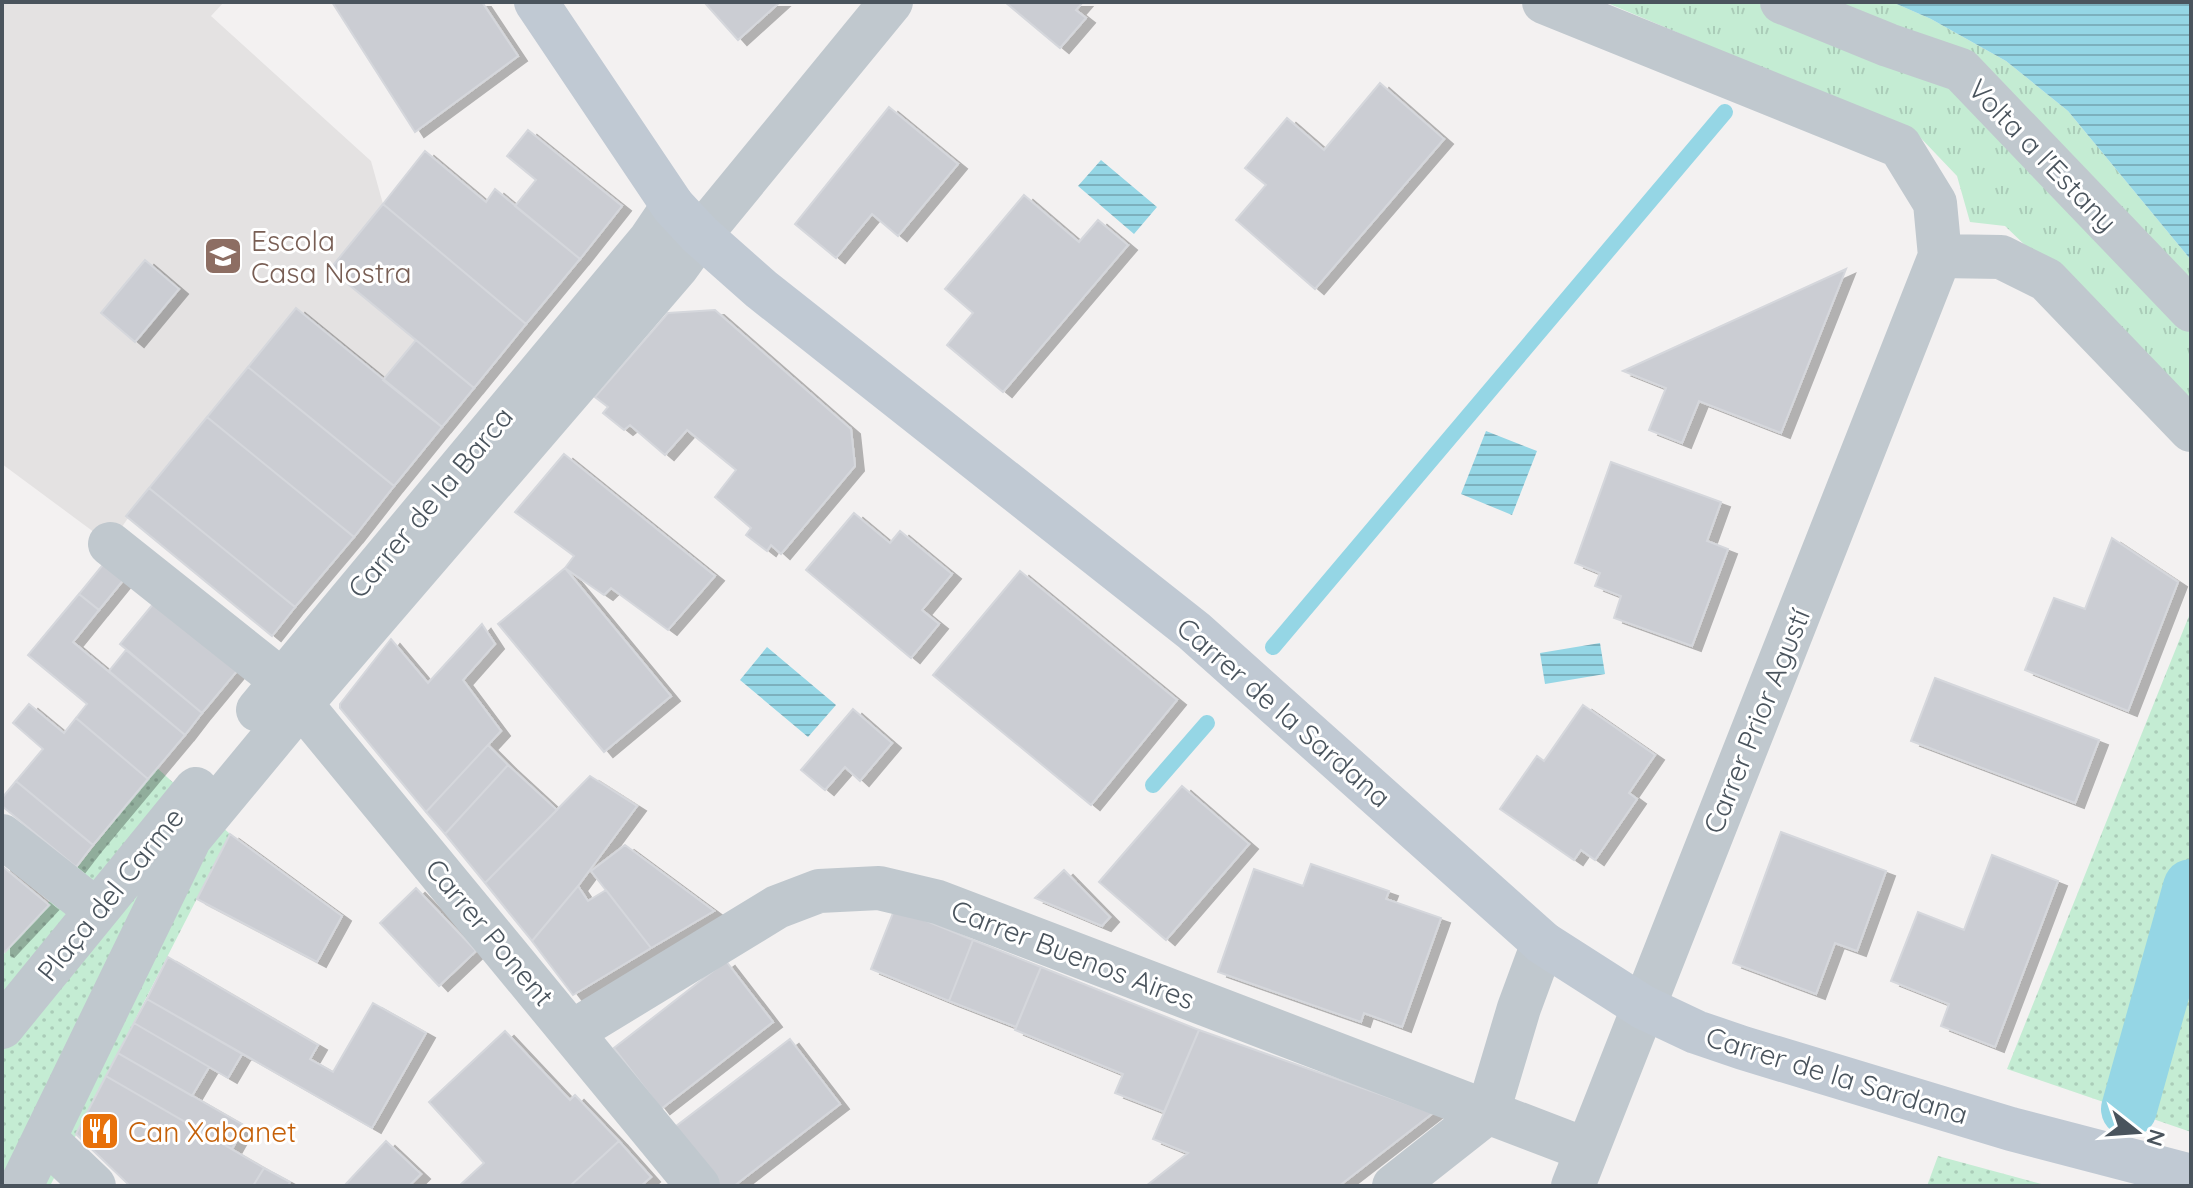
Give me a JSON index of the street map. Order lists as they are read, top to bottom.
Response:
{
  "streets": {
    "street": [
      "Volta a l'Estany",
      "Carrer de la Sardana",
      "Carrer Prior Agustí",
      "Plaça del Carme",
      "Carrer Ponent",
      "Carrer Buenos Aires"
    ]
  },
  "crossings": [
    ["Carrer de la Sardana", "Carrer Prior Agustí"],
    ["Carrer Prior Agustí", "Carrer Buenos Aires"],
    ["Plaça del Carme", "Carrer Ponent"],
    ["Carrer Ponent", "Carrer Buenos Aires"]
  ],
  "places": {
    "school or university": ["Escola Casa Nostra"],
    "restaurant": ["Can Xabanet"]
  },
  "north": "right"
}
